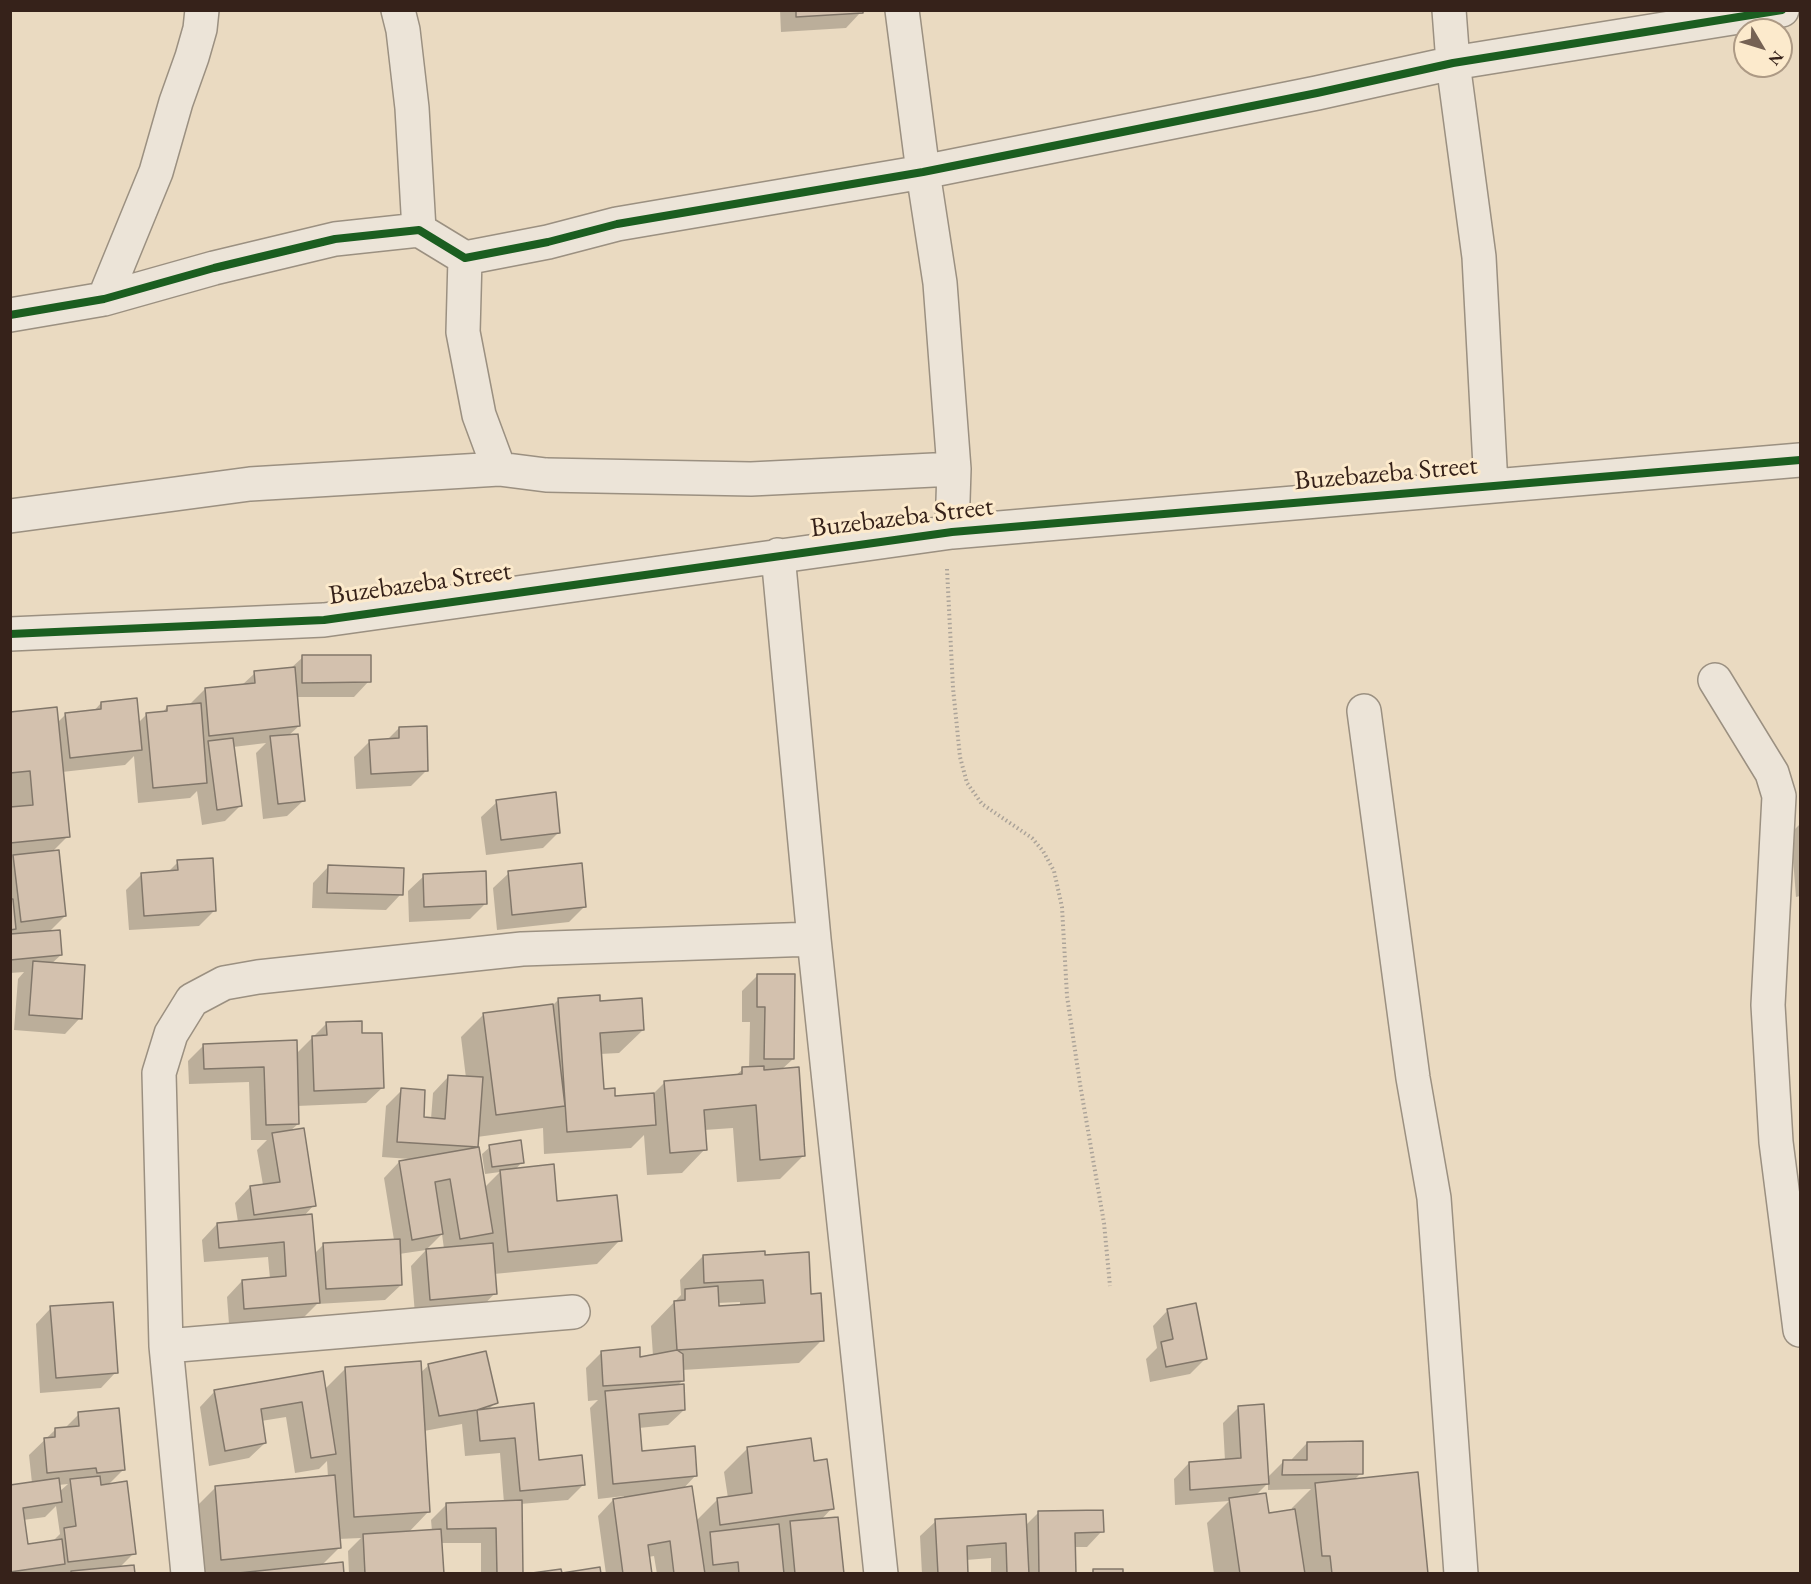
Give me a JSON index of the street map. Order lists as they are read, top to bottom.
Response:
{
  "streets": {
    "street": ["Buzebazeba Street"]
  },
  "north": "bottom right"
}
